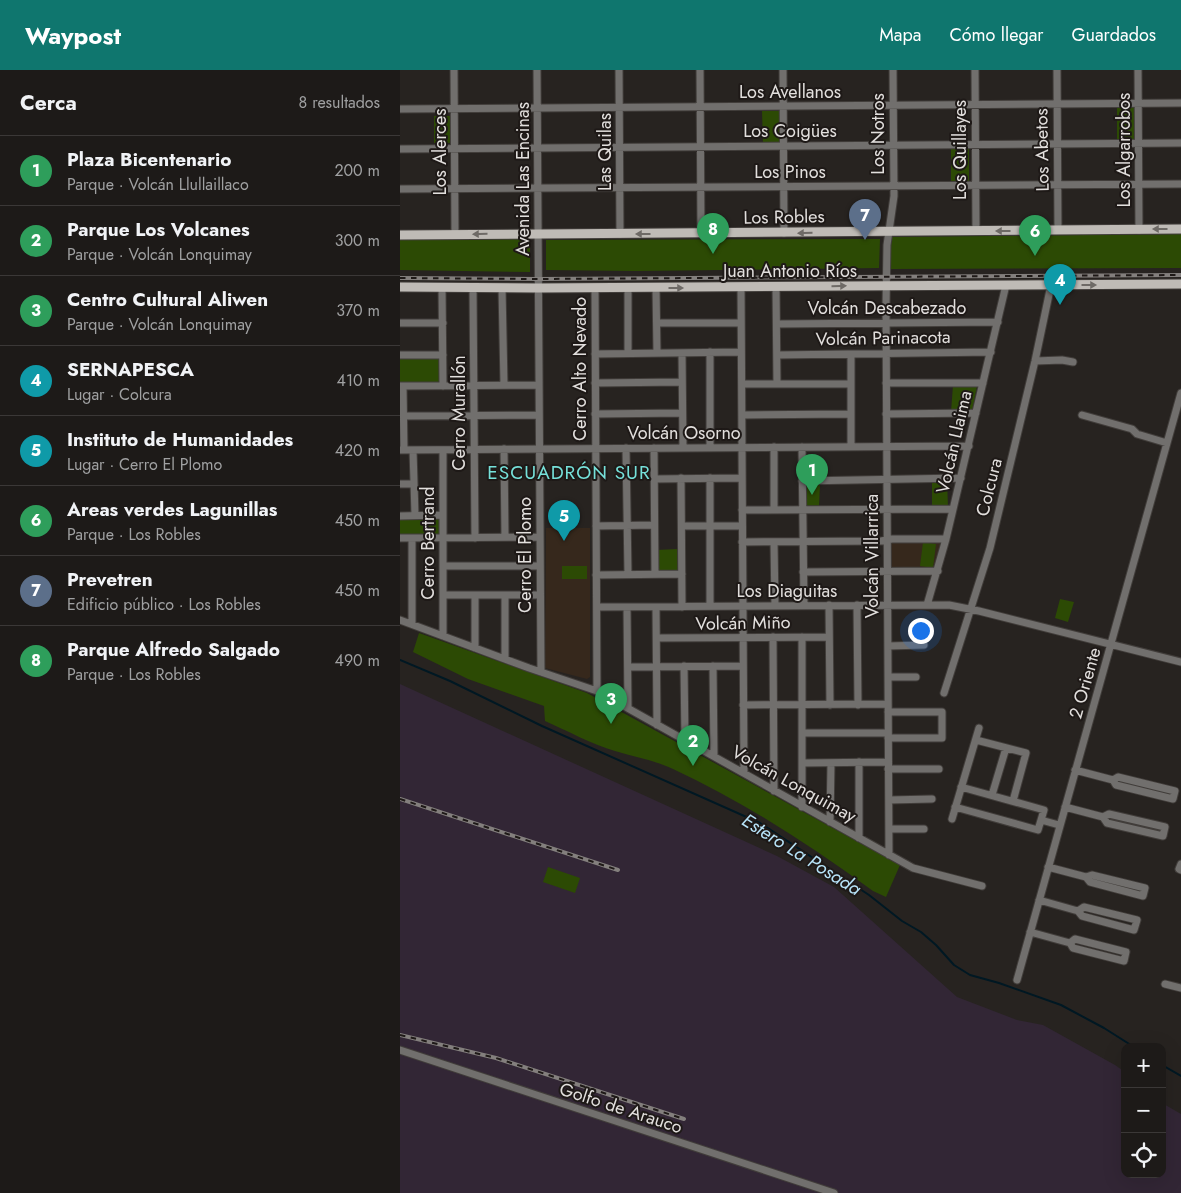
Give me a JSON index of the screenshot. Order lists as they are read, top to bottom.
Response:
{
  "streets": {
    "main road": ["Los Robles", "Juan Antonio Ríos"],
    "street": [
      "Los Avellanos",
      "Los Coigües",
      "Los Notros",
      "Los Quillayes",
      "Los Abetos",
      "Los Algarrobos",
      "Los Alerces",
      "Las Quilas",
      "Los Pinos",
      "Avenida Las Encinas",
      "Volcán Descabezado",
      "Volcán Parinacota",
      "Cerro Alto Nevado",
      "Cerro Murallón",
      "Volcán Osorno",
      "Volcán Llaima",
      "Colcura",
      "Cerro Bertrand",
      "Cerro El Plomo",
      "Volcán Villarrica",
      "Los Diaguitas",
      "Volcán Miño",
      "2 Oriente",
      "Volcán Lonquimay",
      "Golfo de Arauco"
    ]
  },
  "crossings": [
    ["Los Avellanos", "Los Notros"],
    ["Los Avellanos", "Los Quillayes"],
    ["Los Avellanos", "Los Abetos"],
    ["Los Avellanos", "Los Algarrobos"],
    ["Los Avellanos", "Los Alerces"],
    ["Los Avellanos", "Las Quilas"],
    ["Los Avellanos", "Avenida Las Encinas"],
    ["Los Coigües", "Los Notros"],
    ["Los Coigües", "Los Quillayes"],
    ["Los Coigües", "Los Abetos"],
    ["Los Coigües", "Los Algarrobos"],
    ["Los Coigües", "Los Alerces"],
    ["Los Coigües", "Las Quilas"],
    ["Los Coigües", "Avenida Las Encinas"],
    ["Los Notros", "Los Pinos"],
    ["Los Notros", "Los Robles"],
    ["Los Notros", "Volcán Villarrica"],
    ["Los Quillayes", "Los Pinos"],
    ["Los Quillayes", "Los Robles"],
    ["Los Abetos", "Los Pinos"],
    ["Los Abetos", "Los Robles"],
    ["Los Algarrobos", "Los Pinos"],
    ["Los Algarrobos", "Los Robles"],
    ["Los Alerces", "Los Pinos"],
    ["Los Alerces", "Los Robles"],
    ["Las Quilas", "Los Pinos"],
    ["Las Quilas", "Los Robles"],
    ["Los Pinos", "Avenida Las Encinas"],
    ["Avenida Las Encinas", "Los Robles"],
    ["Avenida Las Encinas", "Juan Antonio Ríos"],
    ["Avenida Las Encinas", "Cerro El Plomo"],
    ["Juan Antonio Ríos", "Cerro Alto Nevado"],
    ["Juan Antonio Ríos", "Cerro Murallón"],
    ["Juan Antonio Ríos", "Volcán Llaima"],
    ["Juan Antonio Ríos", "Colcura"],
    ["Juan Antonio Ríos", "Cerro El Plomo"],
    ["Juan Antonio Ríos", "Volcán Villarrica"],
    ["Volcán Descabezado", "Volcán Llaima"],
    ["Volcán Descabezado", "Volcán Villarrica"],
    ["Volcán Parinacota", "Volcán Llaima"],
    ["Volcán Parinacota", "Volcán Villarrica"],
    ["Cerro Alto Nevado", "Volcán Osorno"],
    ["Cerro Alto Nevado", "Los Diaguitas"],
    ["Cerro Alto Nevado", "Volcán Lonquimay"],
    ["Cerro Murallón", "Volcán Osorno"],
    ["Volcán Osorno", "Volcán Llaima"],
    ["Volcán Osorno", "Cerro Bertrand"],
    ["Volcán Osorno", "Cerro El Plomo"],
    ["Volcán Osorno", "Volcán Villarrica"],
    ["Volcán Llaima", "Los Diaguitas"],
    ["Colcura", "Los Diaguitas"],
    ["Cerro Bertrand", "Volcán Lonquimay"],
    ["Cerro El Plomo", "Volcán Lonquimay"],
    ["Volcán Villarrica", "Los Diaguitas"],
    ["Volcán Villarrica", "Volcán Lonquimay"],
    ["Los Diaguitas", "2 Oriente"]
  ],
  "one_way": ["Los Robles", "Juan Antonio Ríos"],
  "districts": ["ESCUADRÓN SUR"],
  "water": ["Estero La Posada"],
  "page": {
    "header": "Waypost",
    "nav": ["Mapa", "Cómo llegar", "Guardados"],
    "heading": ["Cerca", "8 resultados"],
    "list": [
      {
        "mark": "1",
        "name": "Plaza Bicentenario",
        "note": "Parque · Volcán Llullaillaco",
        "value": "200 m"
      },
      {
        "mark": "2",
        "name": "Parque Los Volcanes",
        "note": "Parque · Volcán Lonquimay",
        "value": "300 m"
      },
      {
        "mark": "3",
        "name": "Centro Cultural Aliwen",
        "note": "Parque · Volcán Lonquimay",
        "value": "370 m"
      },
      {
        "mark": "4",
        "name": "SERNAPESCA",
        "note": "Lugar · Colcura",
        "value": "410 m"
      },
      {
        "mark": "5",
        "name": "Instituto de Humanidades",
        "note": "Lugar · Cerro El Plomo",
        "value": "420 m"
      },
      {
        "mark": "6",
        "name": "Areas verdes Lagunillas",
        "note": "Parque · Los Robles",
        "value": "450 m"
      },
      {
        "mark": "7",
        "name": "Prevetren",
        "note": "Edificio público · Los Robles",
        "value": "450 m"
      },
      {
        "mark": "8",
        "name": "Parque Alfredo Salgado",
        "note": "Parque · Los Robles",
        "value": "490 m"
      }
    ],
    "pins": [
      "7",
      "8",
      "6",
      "4",
      "1",
      "5",
      "3",
      "2"
    ],
    "map_buttons": ["+", "−"]
  }
}
